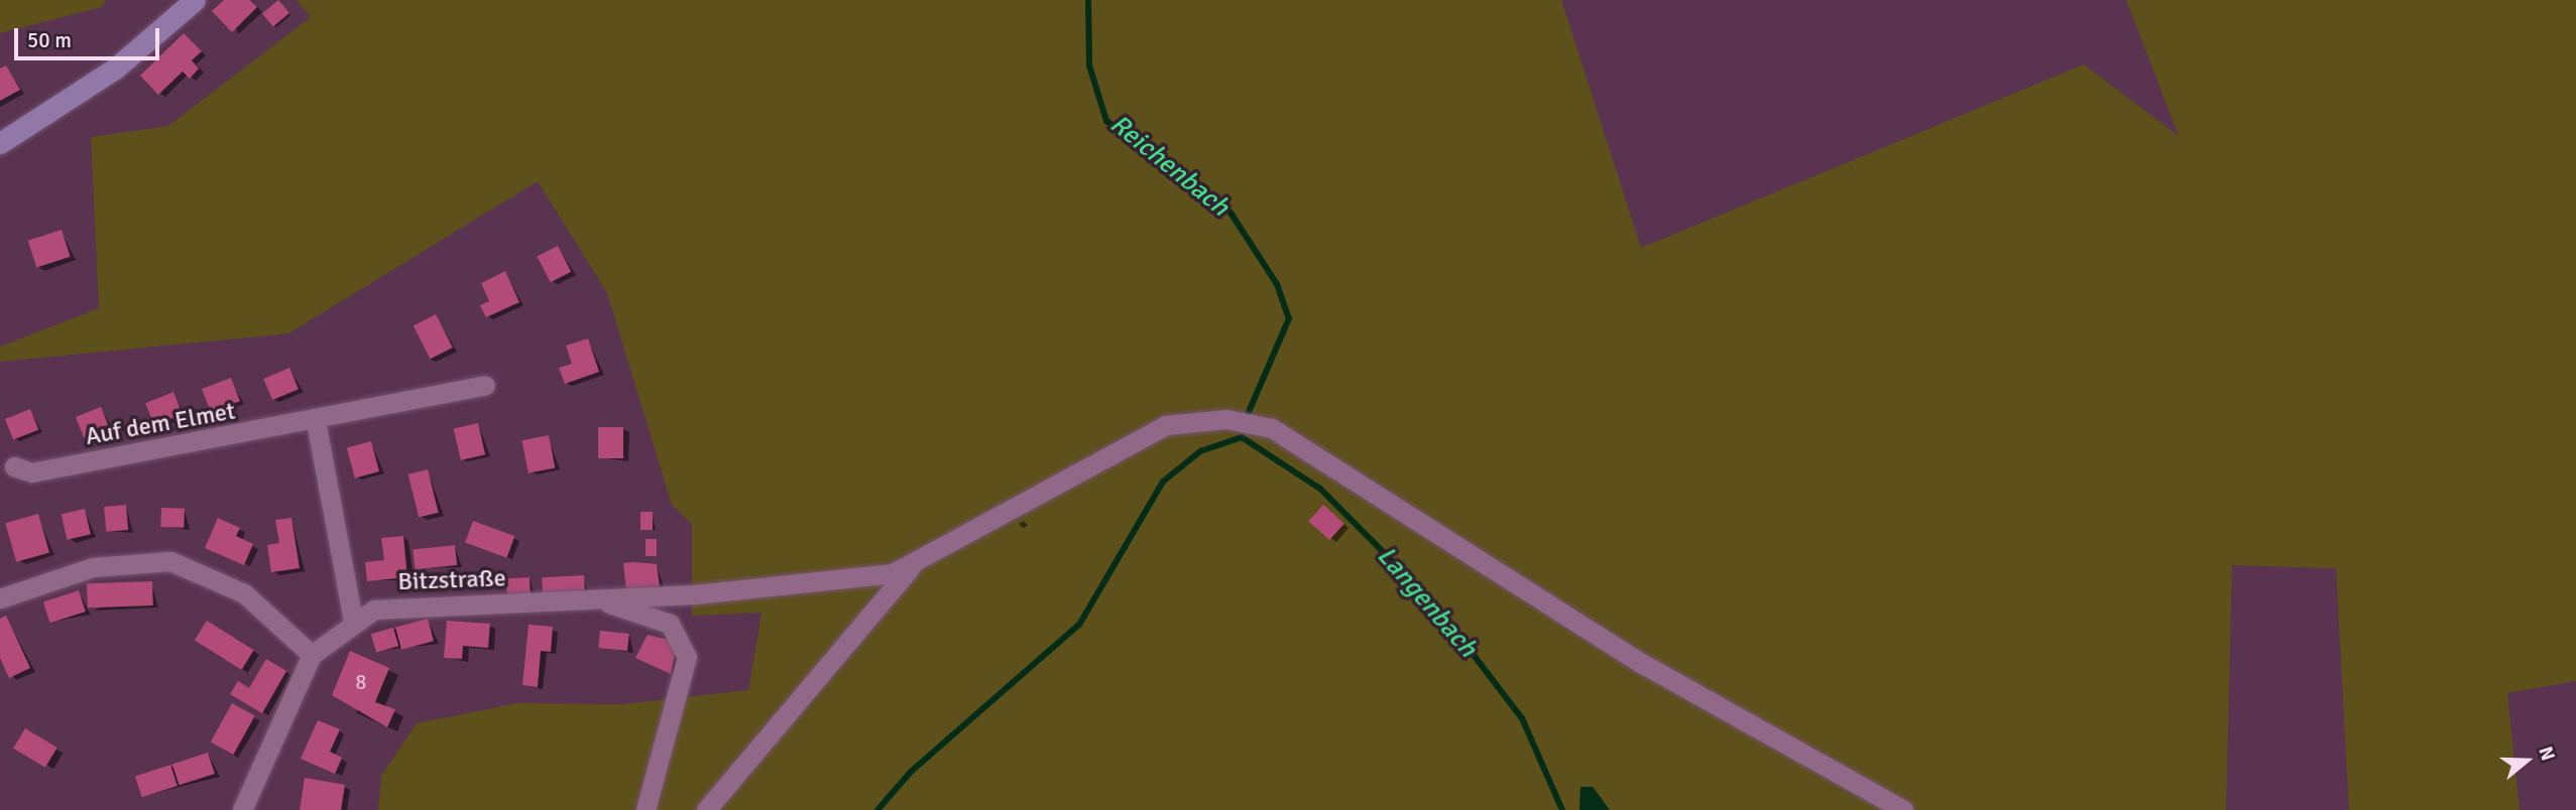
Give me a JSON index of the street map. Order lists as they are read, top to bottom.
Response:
{
  "streets": {
    "street": ["Auf dem Elmet", "Bitzstraße"]
  },
  "water": ["Reichenbach", "Langenbach"],
  "house_numbers": ["8"],
  "scale_bar": "50 m",
  "north": "right"
}
